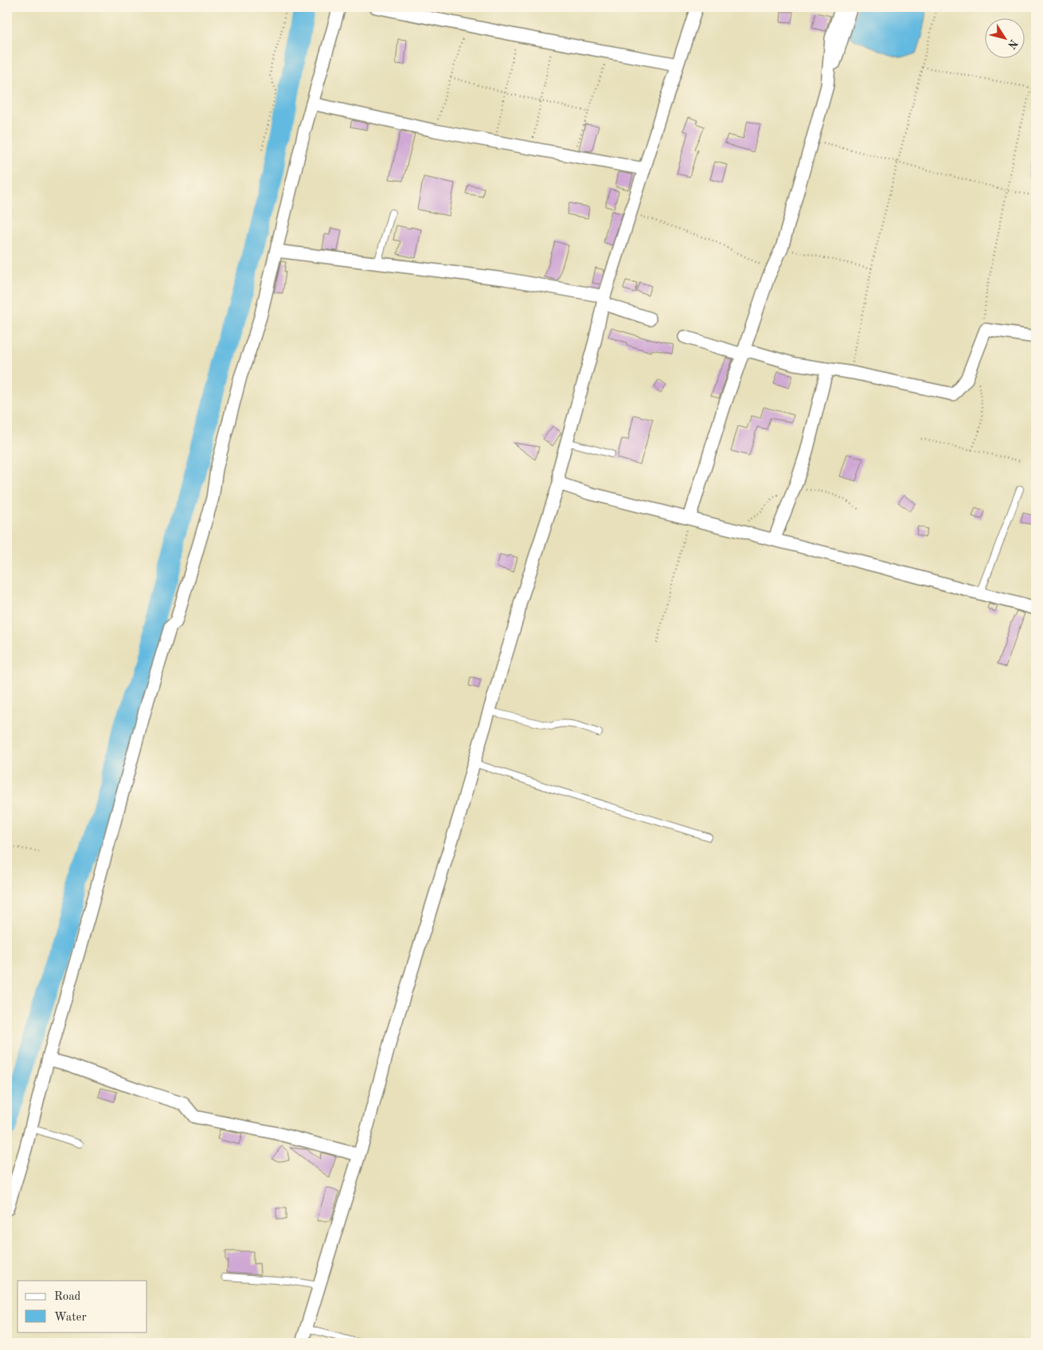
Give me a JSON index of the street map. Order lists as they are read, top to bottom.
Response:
{
  "legend": ["Road", "Water"],
  "north": "bottom right"
}
